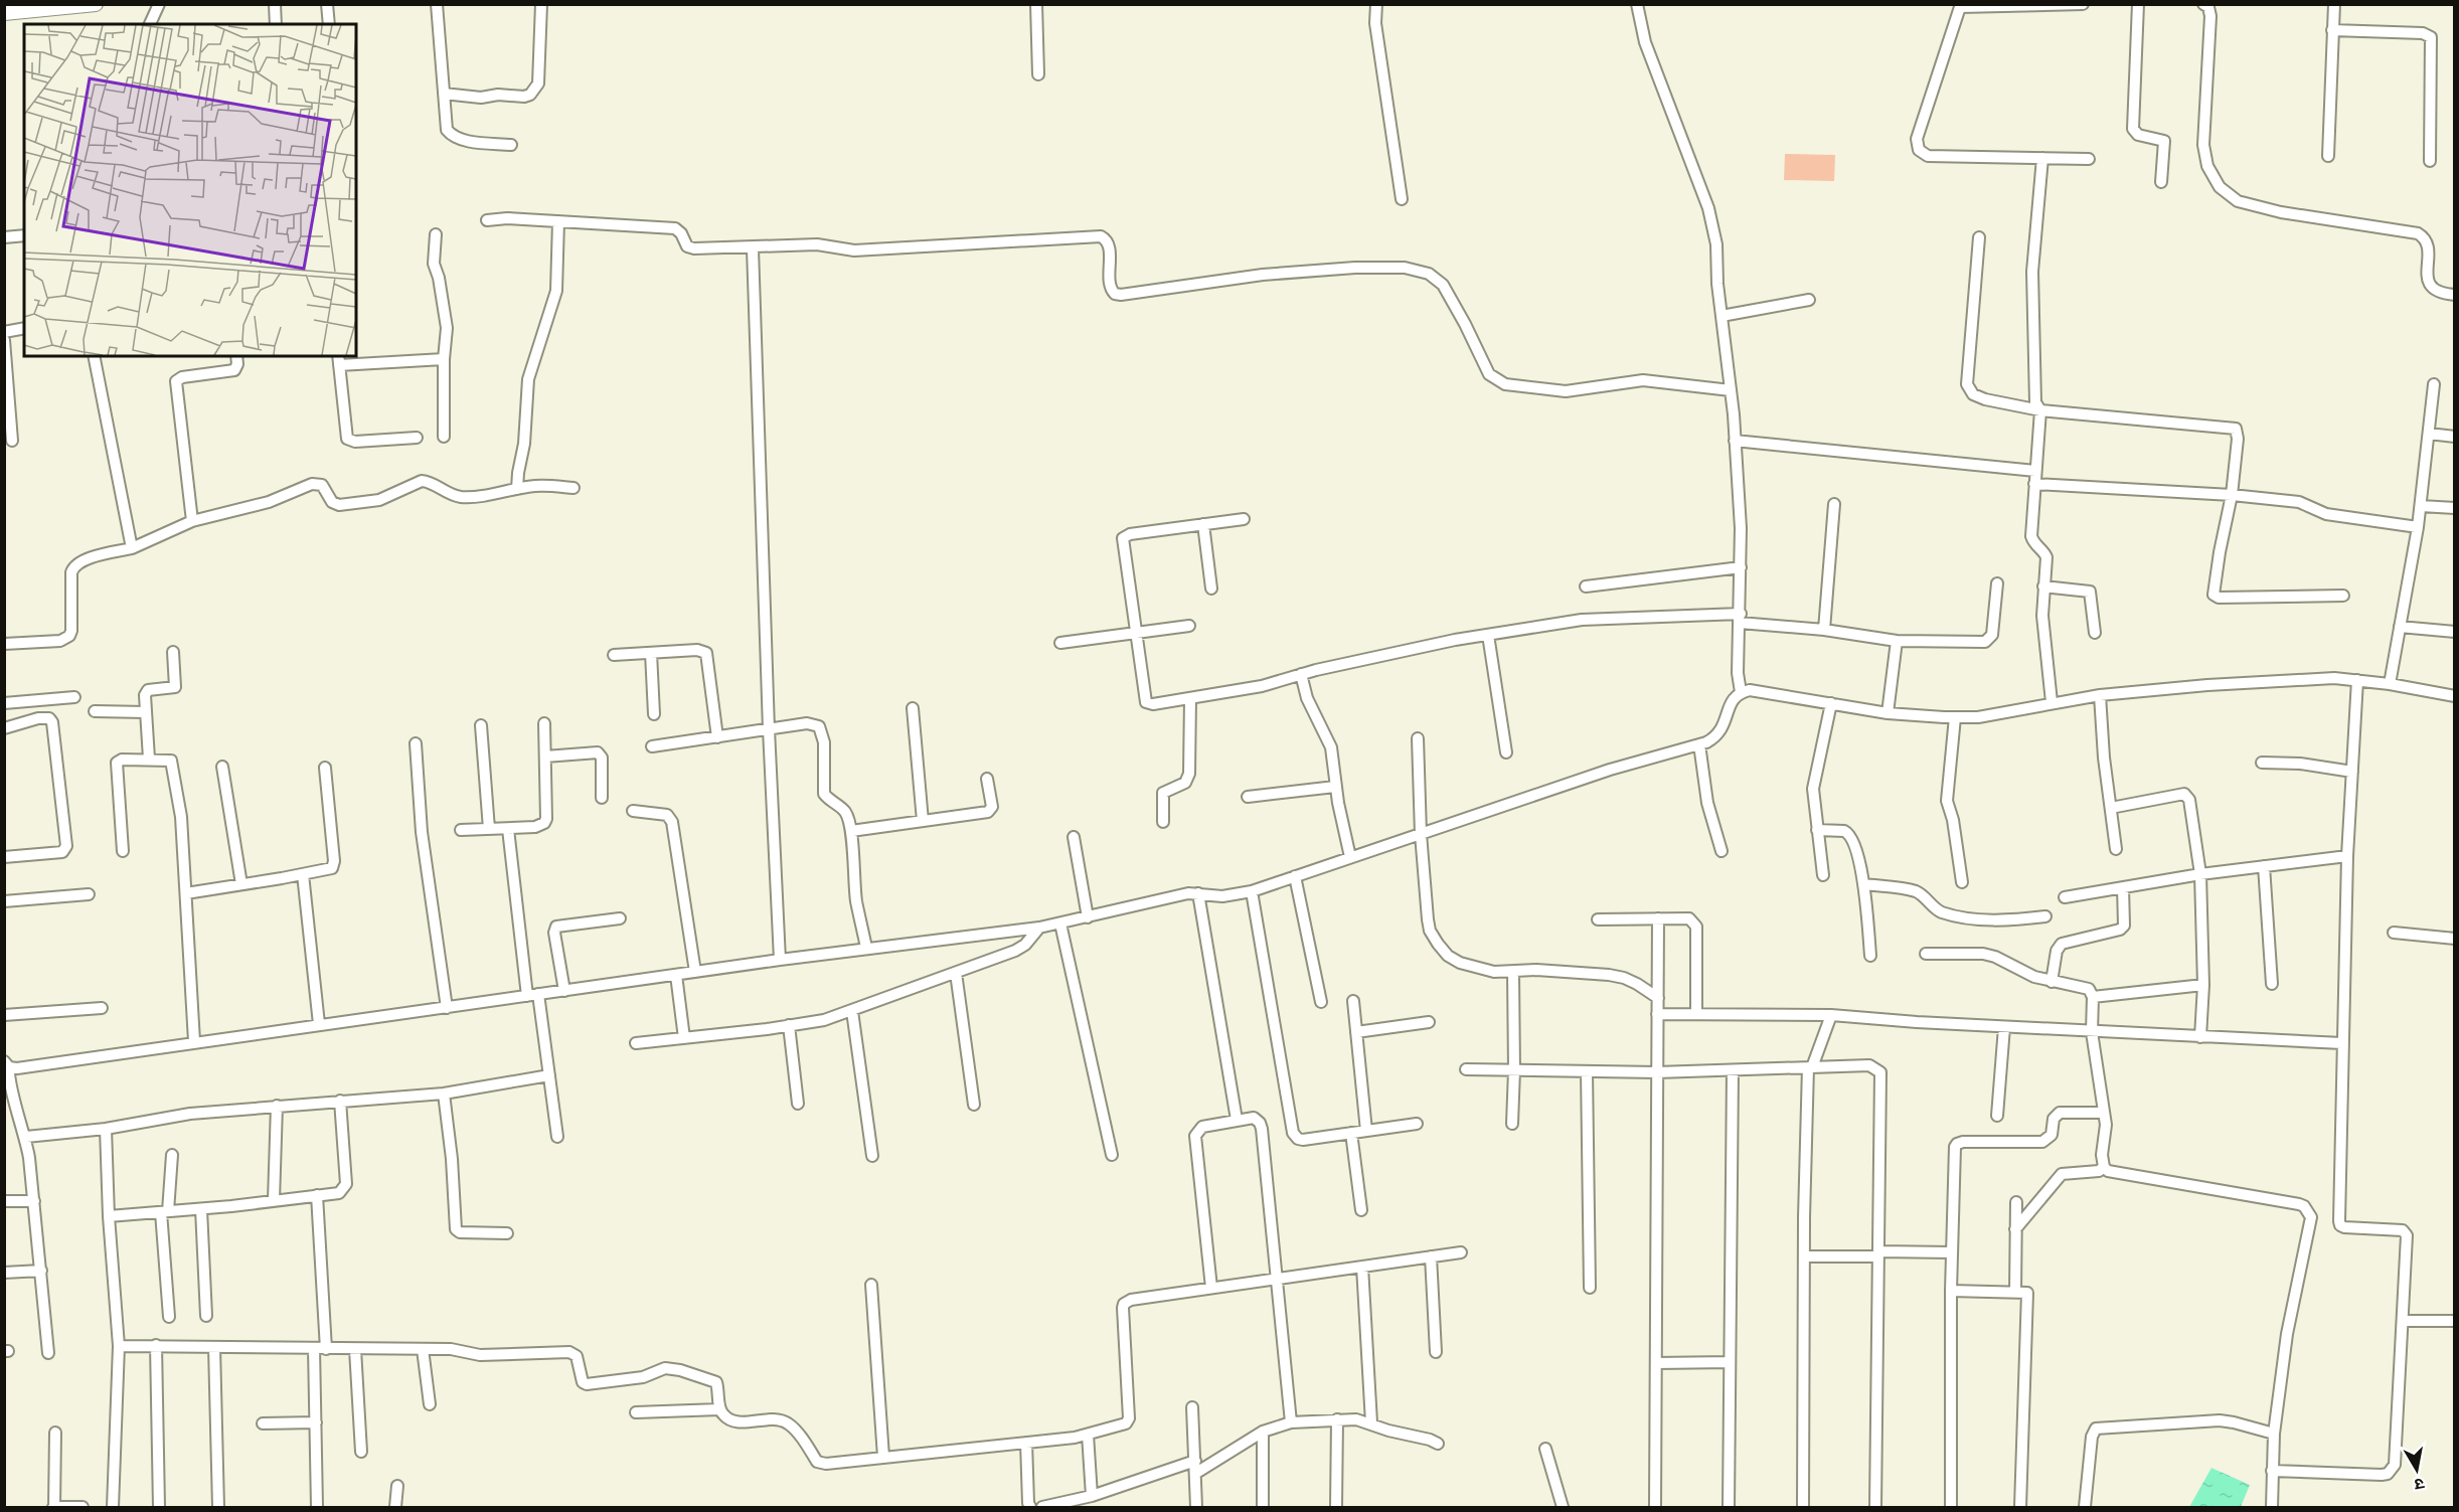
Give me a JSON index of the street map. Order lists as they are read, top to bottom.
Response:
{
  "north": "bottom"
}
